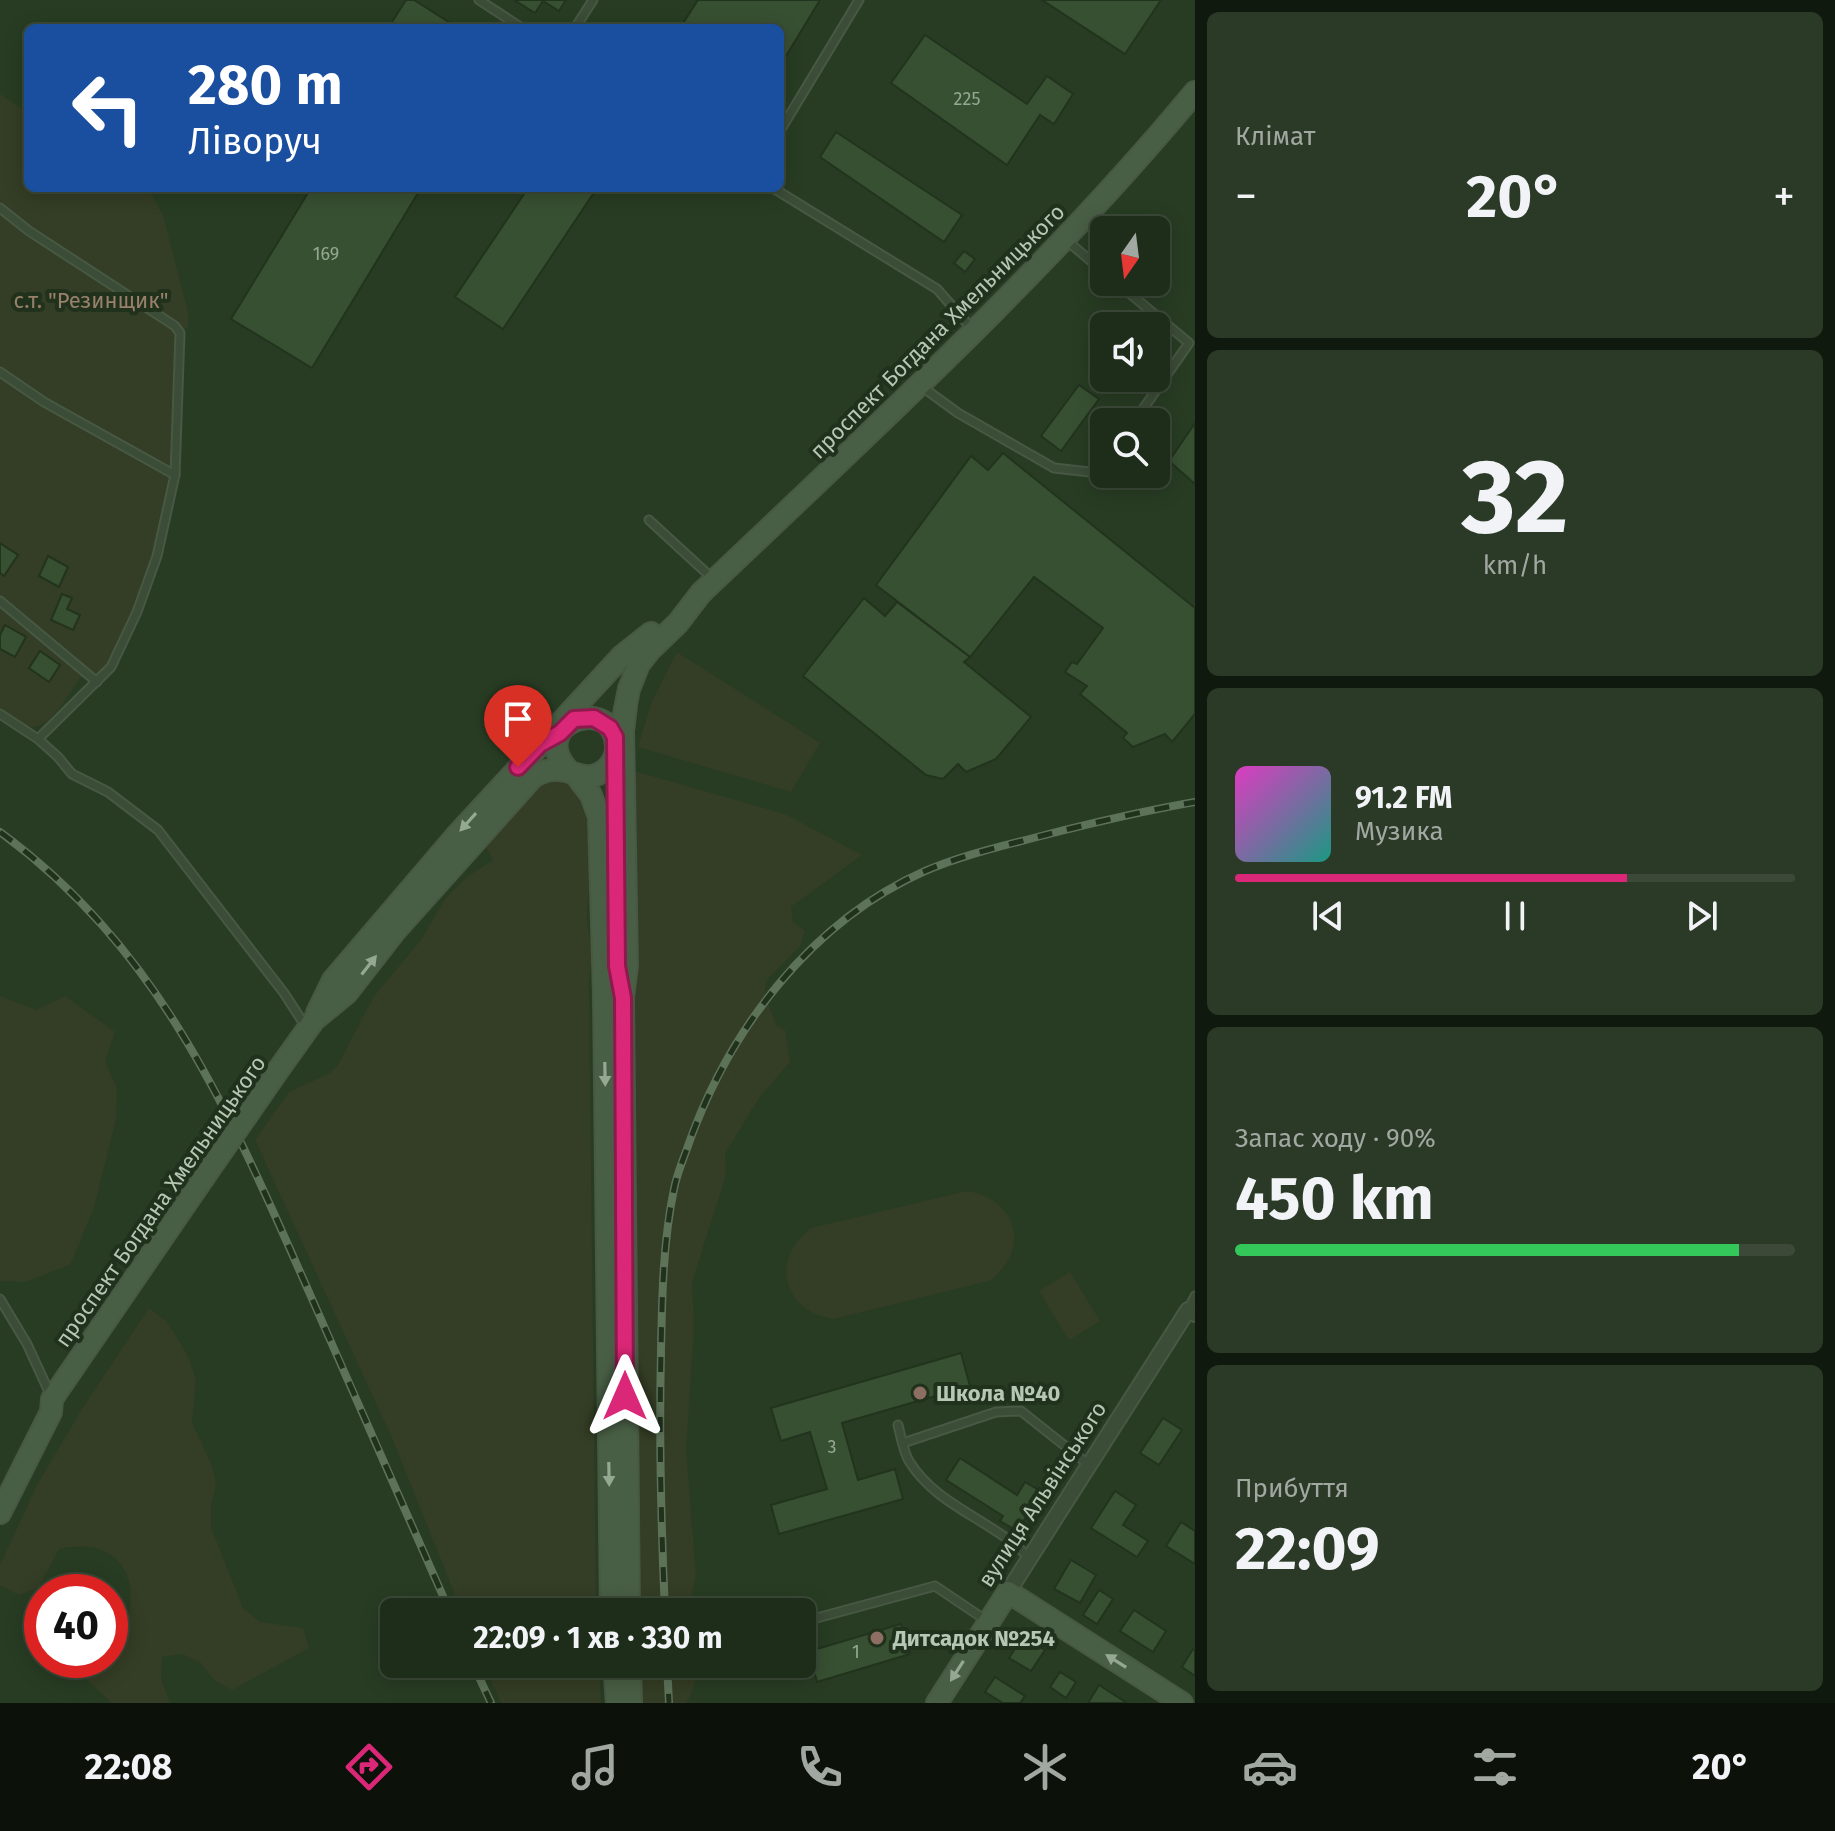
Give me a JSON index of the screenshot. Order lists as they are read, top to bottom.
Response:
{
  "streets": {
    "main road": ["проспект Богдана Хмельницького", "вулиця Альвінського"]
  },
  "parks": ["с.т. \"Резинщик\""],
  "places": ["Школа №40", "Дитсадок №254"],
  "house_numbers": [
    "225",
    "169",
    "3",
    "1"
  ],
  "north": "bottom",
  "page": {
    "tile": [
      "Клімат",
      ["32", "km/h"],
      ["Запас ходу · 90%", "450 km"],
      ["Прибуття", "22:09"]
    ],
    "turn": ["280 m", "Ліворуч"],
    "heat": ["−", "20°", "+"],
    "song": ["91.2 FM", "Музика"],
    "limit": "40",
    "trip": "22:09 · 1 хв · 330 m",
    "tabs": ["22:08", "20°"]
  }
}
